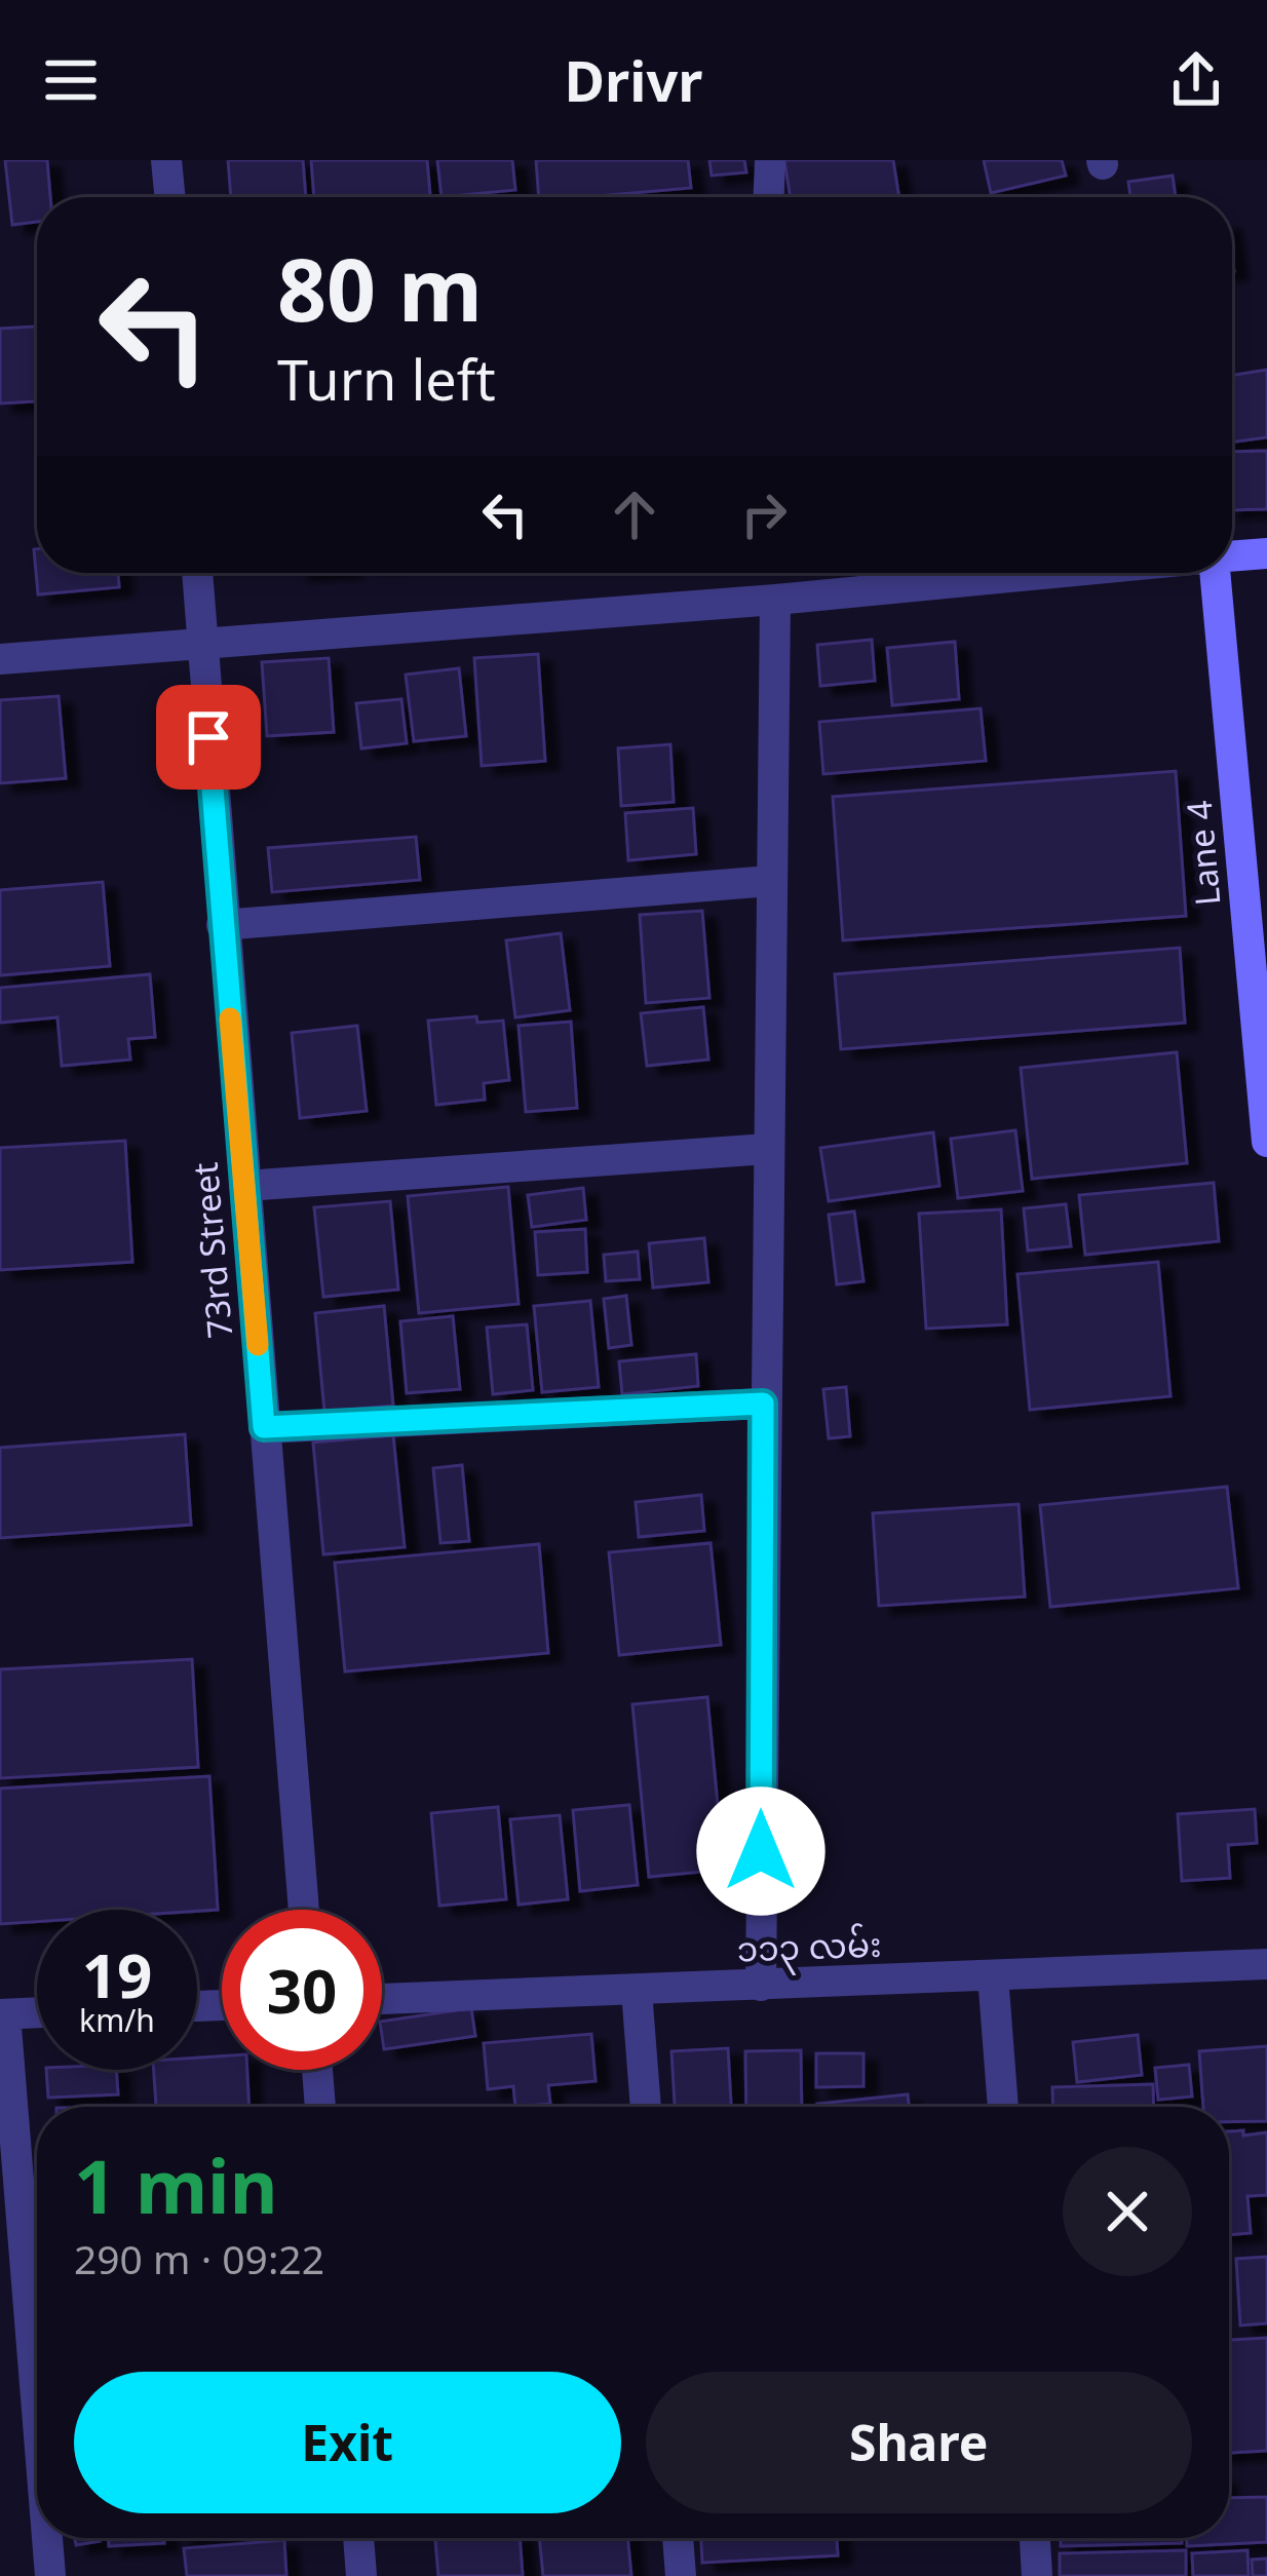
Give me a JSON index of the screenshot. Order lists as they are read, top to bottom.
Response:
{
  "streets": {
    "street": ["Lane 4", "73rd Street", "၁၁၃ လမ်း"]
  },
  "page": {
    "header": "Drivr",
    "turn": ["80 m", "Turn left"],
    "speed": "19 km/h",
    "limit": "30",
    "heading": ["1 min", "290 m · 09:22"],
    "buttons": ["Exit", "Share"]
  }
}
